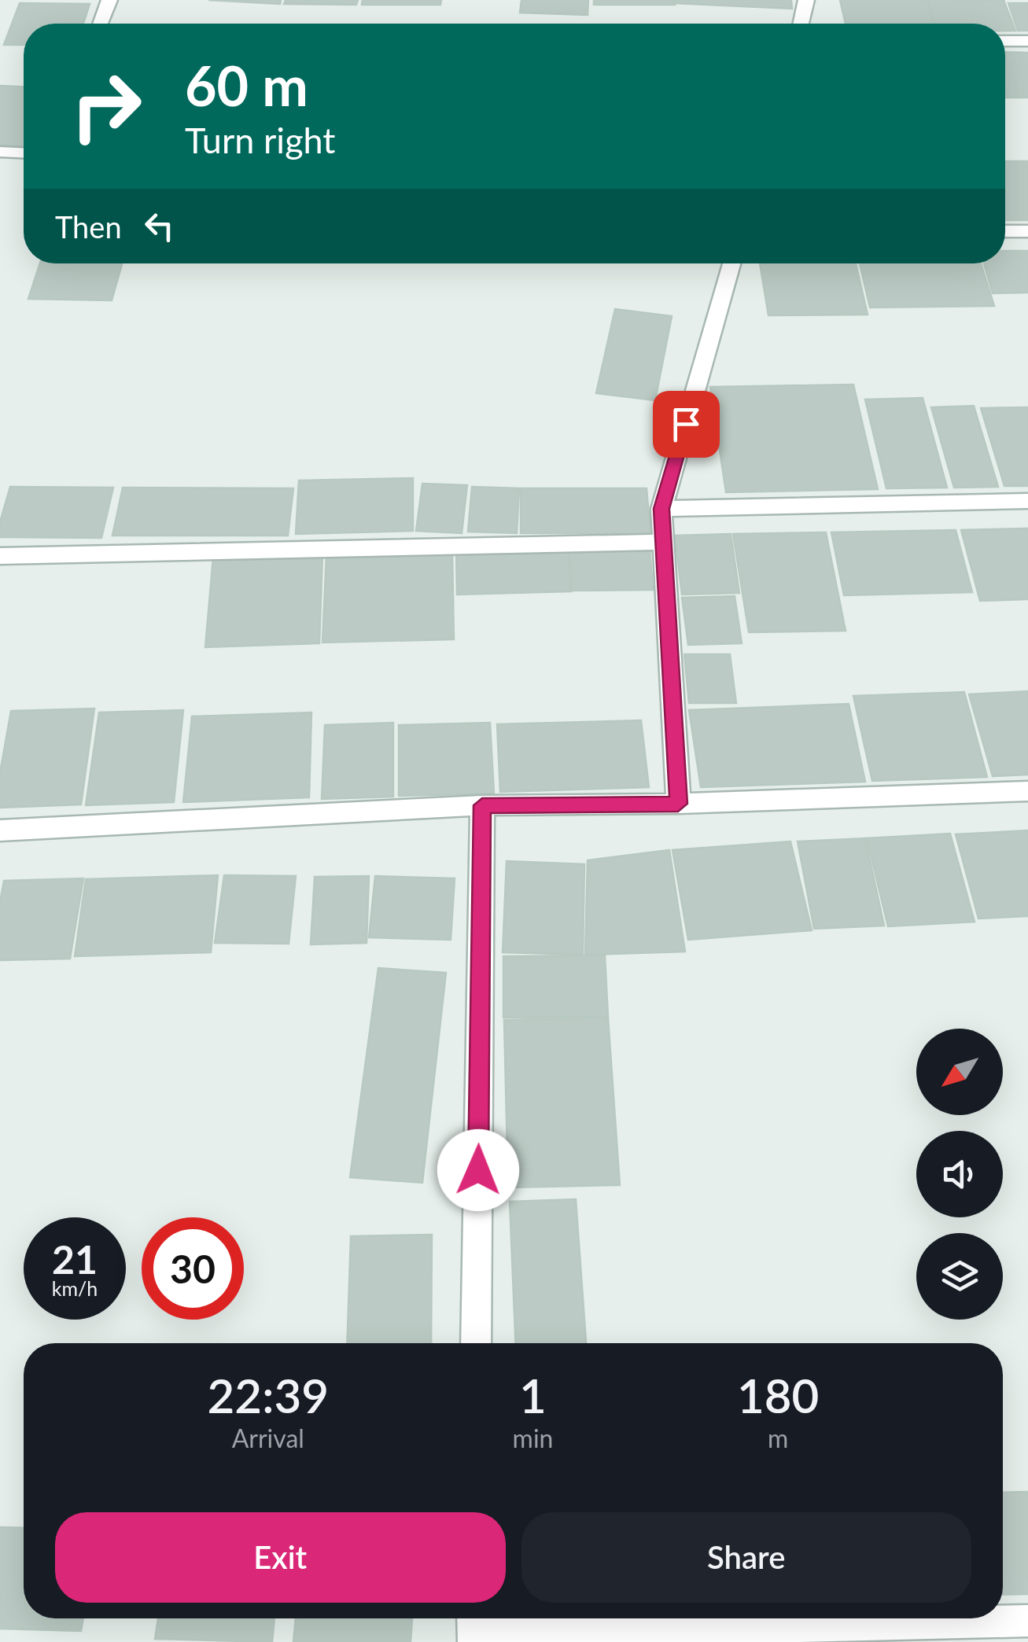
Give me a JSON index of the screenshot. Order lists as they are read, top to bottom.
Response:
{
  "north": "bottom left",
  "page": {
    "turn": ["60 m", "Turn right"],
    "then": "Then",
    "speed": "21 km/h",
    "limit": "30",
    "eta": [
      "22:39",
      "Arrival",
      "1",
      "min",
      "180",
      "m"
    ],
    "buttons": ["Exit", "Share"]
  }
}
